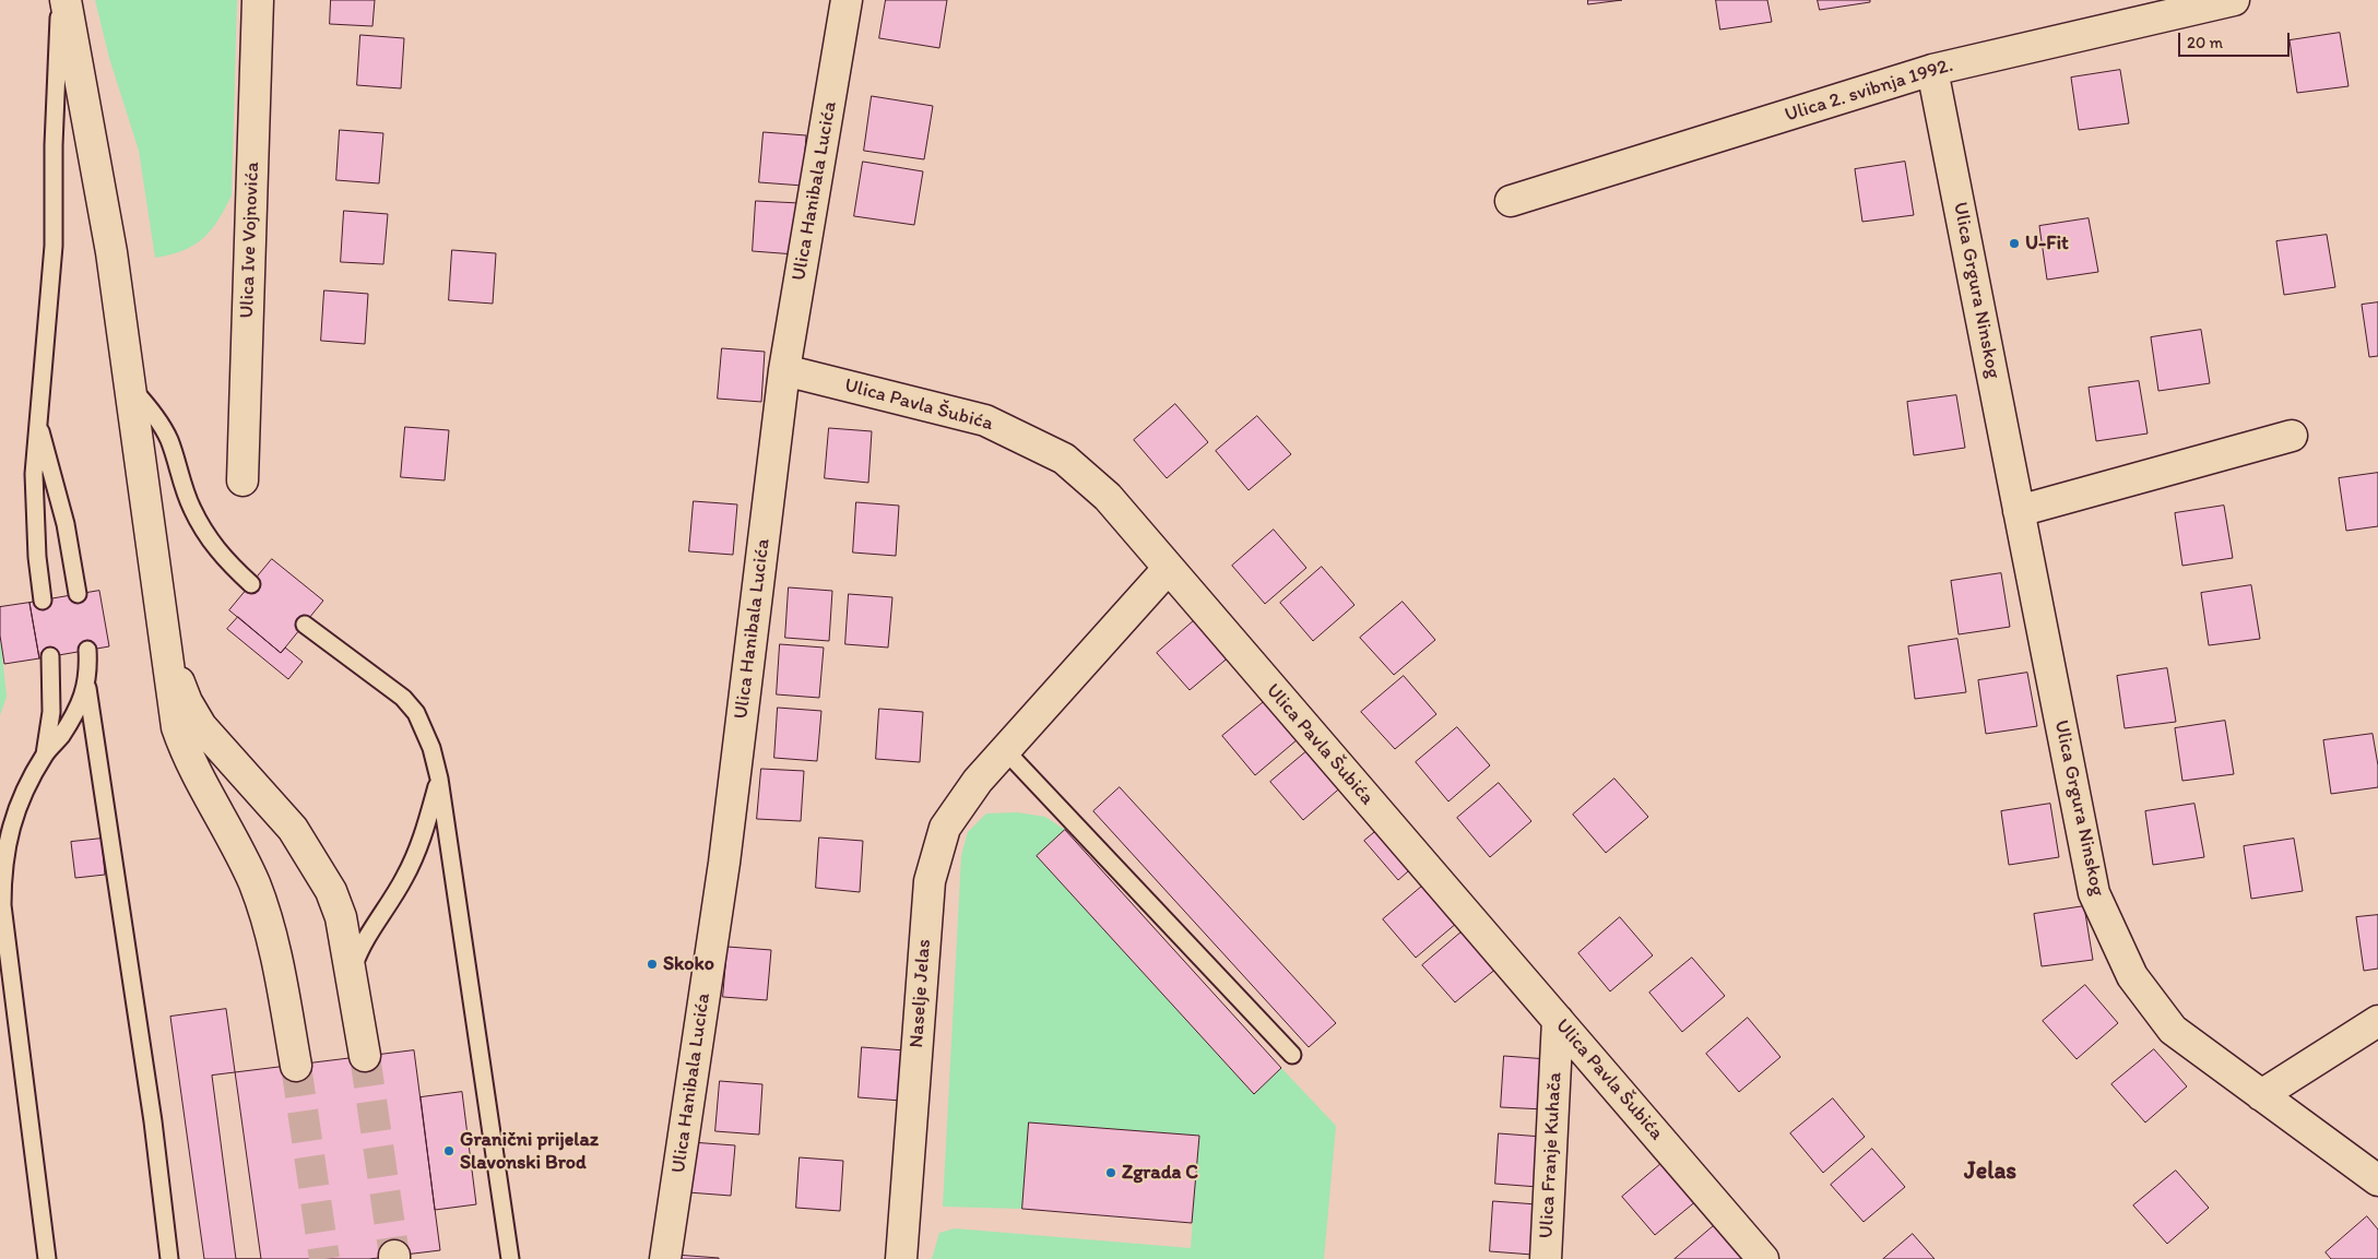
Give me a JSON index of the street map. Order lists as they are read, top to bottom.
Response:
{
  "streets": {
    "street": [
      "Ulica 2. svibnja 1992.",
      "Ulica Hanibala Lucića",
      "Ulica Ive Vojnovića",
      "Ulica Grgura Ninskog",
      "Ulica Pavla Šubića",
      "Naselje Jelas",
      "Ulica Franje Kuhača"
    ]
  },
  "crossings": [
    ["Ulica 2. svibnja 1992.", "Ulica Grgura Ninskog"],
    ["Ulica Hanibala Lucića", "Ulica Pavla Šubića"],
    ["Ulica Pavla Šubića", "Naselje Jelas"],
    ["Ulica Pavla Šubića", "Ulica Franje Kuhača"]
  ],
  "districts": ["Jelas"],
  "places": [
    "U-Fit",
    "Skoko",
    "Granični prijelaz Slavonski Brod",
    "Zgrada C"
  ],
  "scale_bar": "20 m"
}
